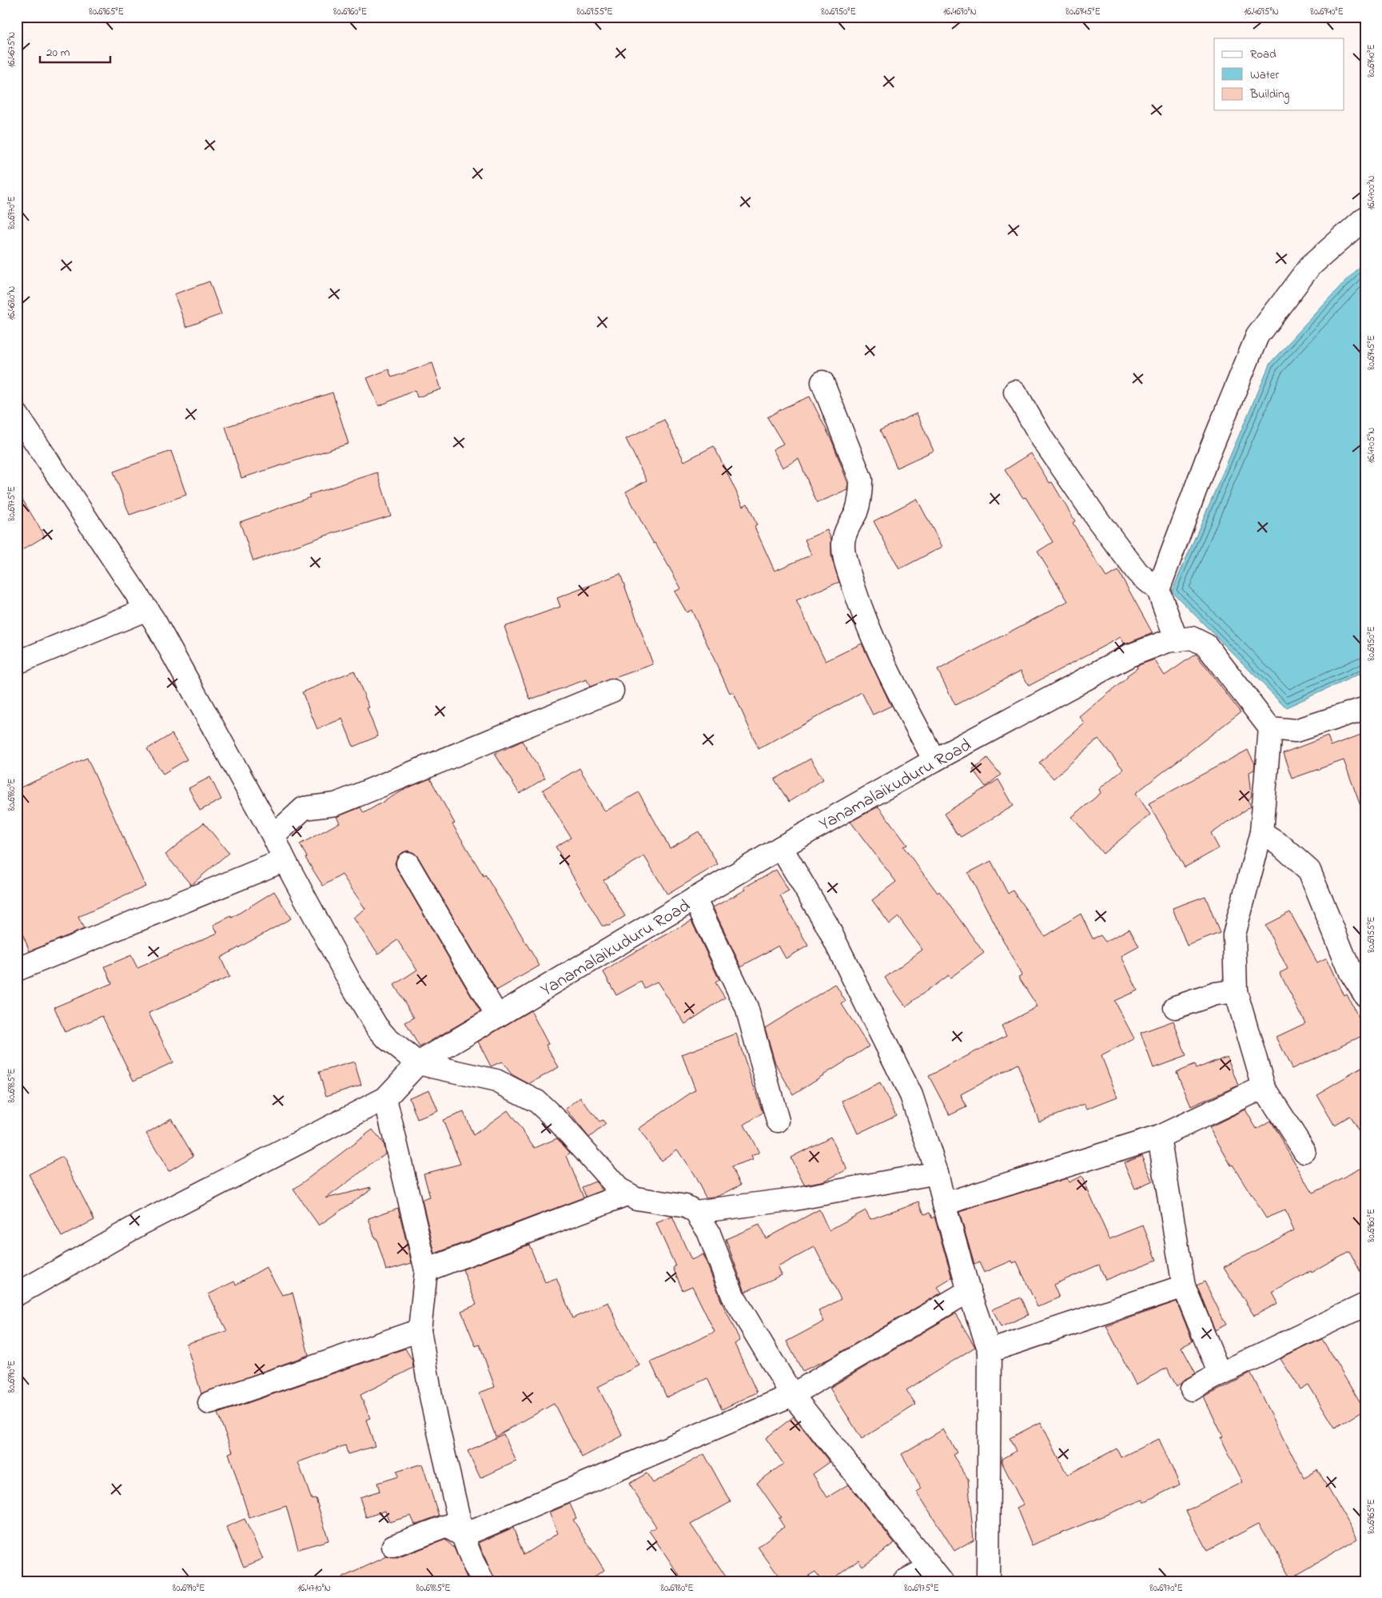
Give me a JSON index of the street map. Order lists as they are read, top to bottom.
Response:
{
  "streets": {
    "street": ["Yanamalaikuduru Road"]
  },
  "legend": ["Road", "Water", "Building"],
  "scale_bar": "20 m",
  "coordinates": [
    "80.6965°E",
    "80.6960°E",
    "80.6955°E",
    "80.6950°E",
    "16.4690°N",
    "80.6945°E",
    "16.4695°N",
    "80.6940°E",
    "16.4675°N",
    "16.4700°N",
    "80.6970°E",
    "16.4680°N",
    "16.4705°N",
    "80.6975°E",
    "80.6980°E",
    "80.6985°E",
    "80.6990°E",
    "16.4710°N"
  ]
}
